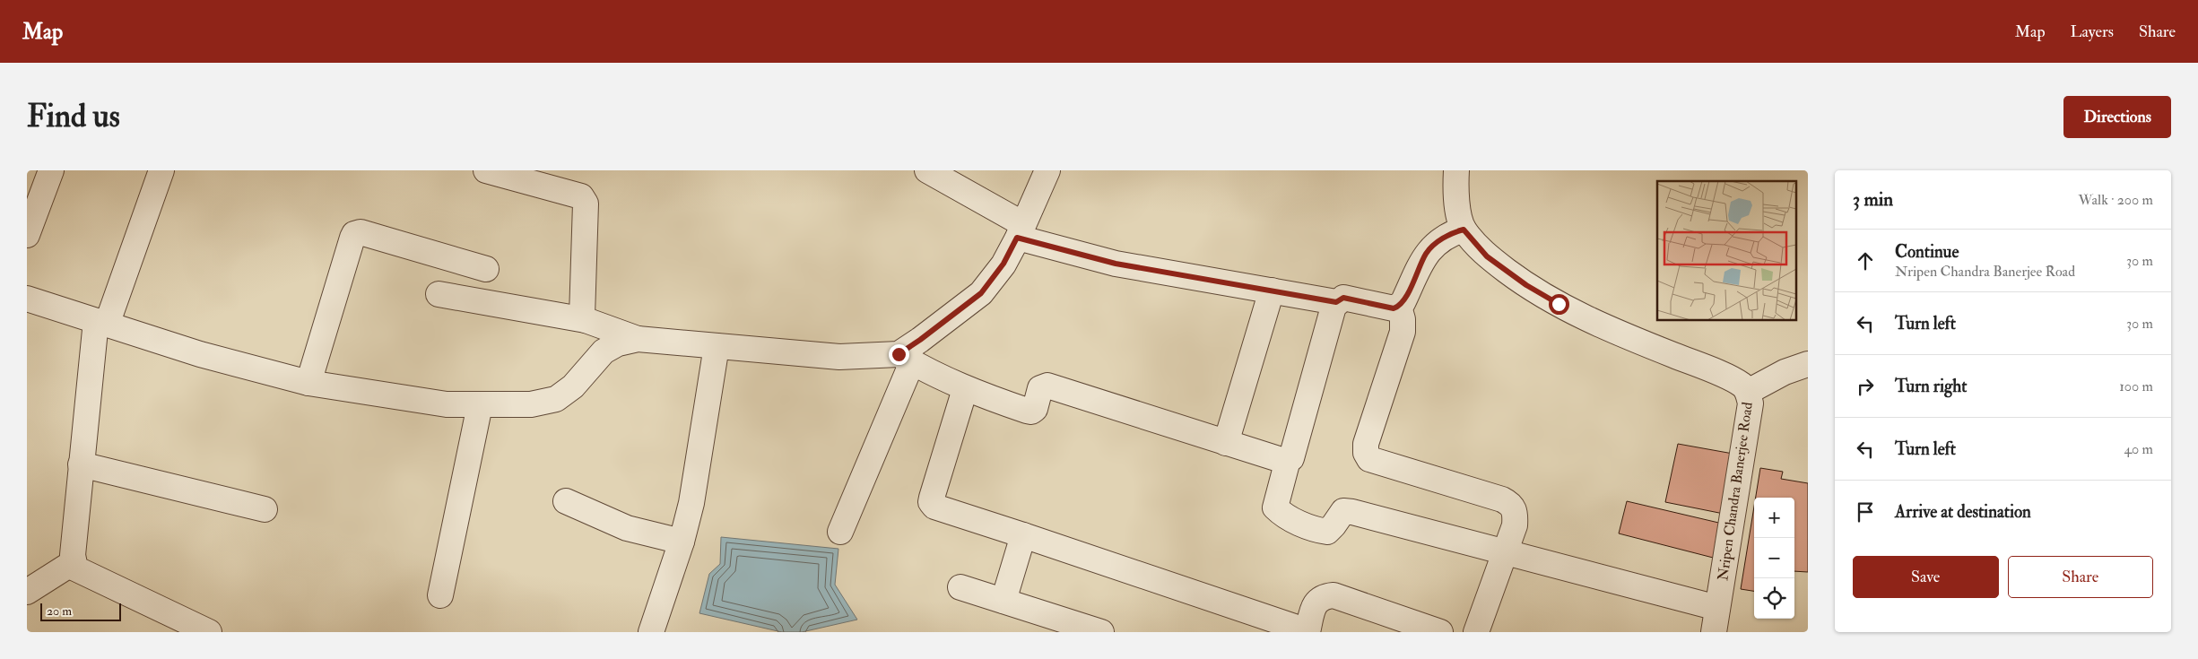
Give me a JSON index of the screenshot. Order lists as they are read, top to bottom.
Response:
{
  "streets": {
    "street": ["Nripen Chandra Banerjee Road"]
  },
  "scale_bar": "20 m",
  "page": {
    "header": "Map",
    "nav": ["Map", "Layers", "Share"],
    "buttons": [
      "Directions",
      ["Save", "Share"]
    ],
    "title": "Find us",
    "heading": ["3 min", "Walk · 200 m"],
    "list": [
      ["Continue", "Nripen Chandra Banerjee Road", "30 m"],
      ["Turn left", "30 m"],
      ["Turn right", "100 m"],
      ["Turn left", "40 m"],
      "Arrive at destination"
    ],
    "map_buttons": ["+", "−"],
    "scale": "20 m"
  }
}
